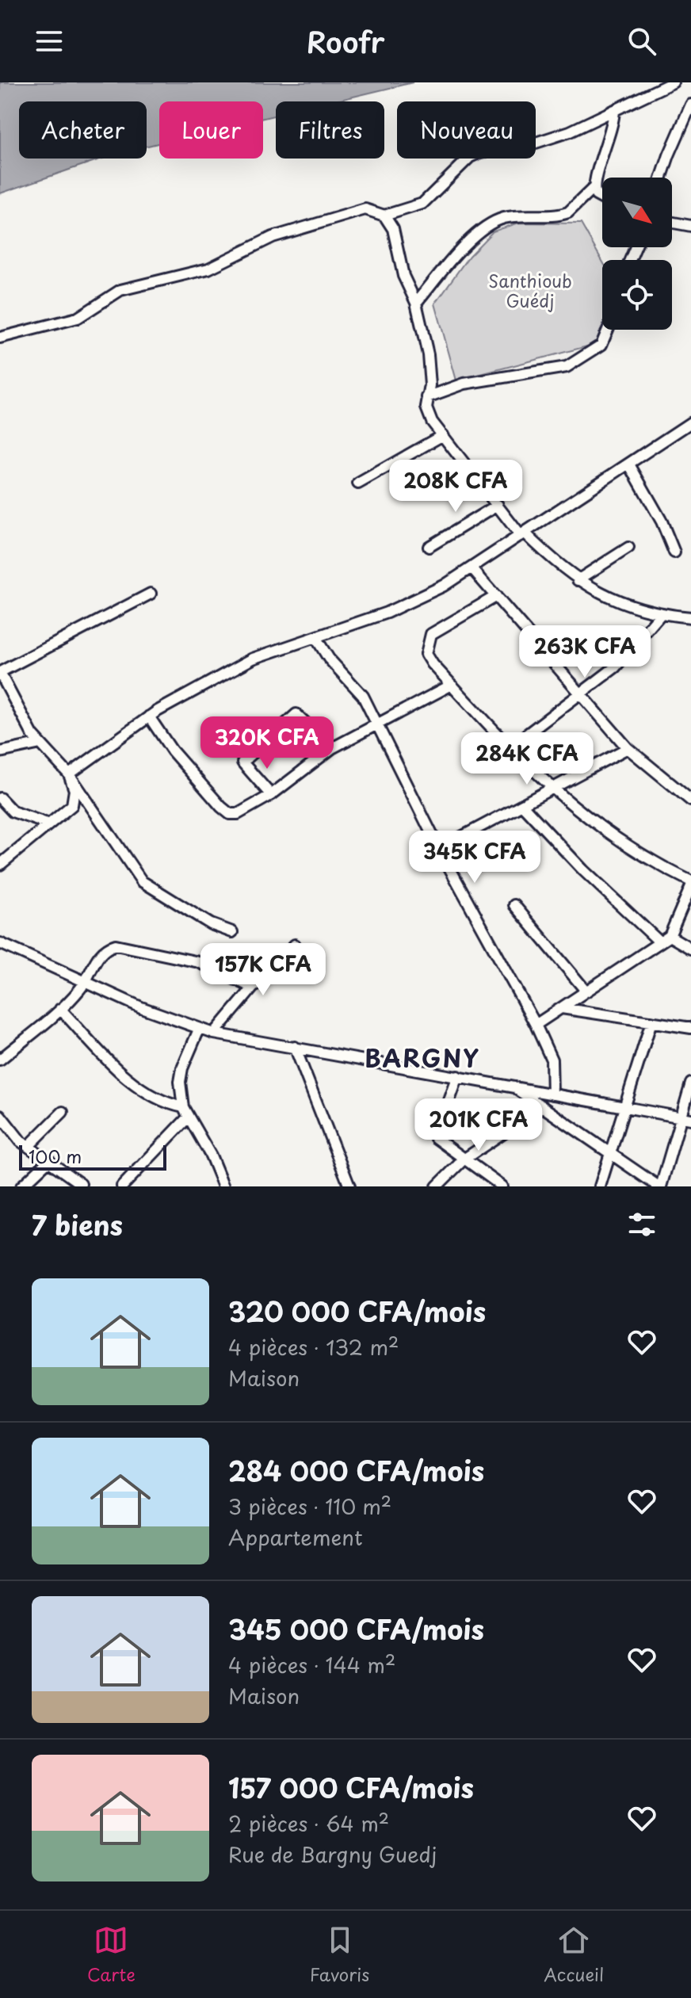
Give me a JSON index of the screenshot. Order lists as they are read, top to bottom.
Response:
{
  "districts": ["BARGNY"],
  "parks": ["Santhioub Guédj"],
  "scale_bar": "100 m",
  "north": "bottom right",
  "page": {
    "header": "Roofr",
    "chip": [
      "Acheter",
      "Louer",
      "Filtres",
      "Nouveau"
    ],
    "price": [
      "208K CFA",
      "263K CFA",
      "320K CFA",
      "284K CFA",
      "345K CFA",
      "157K CFA",
      "201K CFA"
    ],
    "scale": "100 m",
    "heading": "7 biens",
    "list": [
      {
        "name": "320 000 CFA/mois",
        "note": "4 pièces · 132 m² · Maison"
      },
      {
        "name": "284 000 CFA/mois",
        "note": "3 pièces · 110 m² · Appartement"
      },
      {
        "name": "345 000 CFA/mois",
        "note": "4 pièces · 144 m² · Maison"
      },
      {
        "name": "157 000 CFA/mois",
        "note": "2 pièces · 64 m² · Rue de Bargny Guedj"
      }
    ],
    "tabs": ["Carte", "Favoris", "Accueil"]
  }
}
